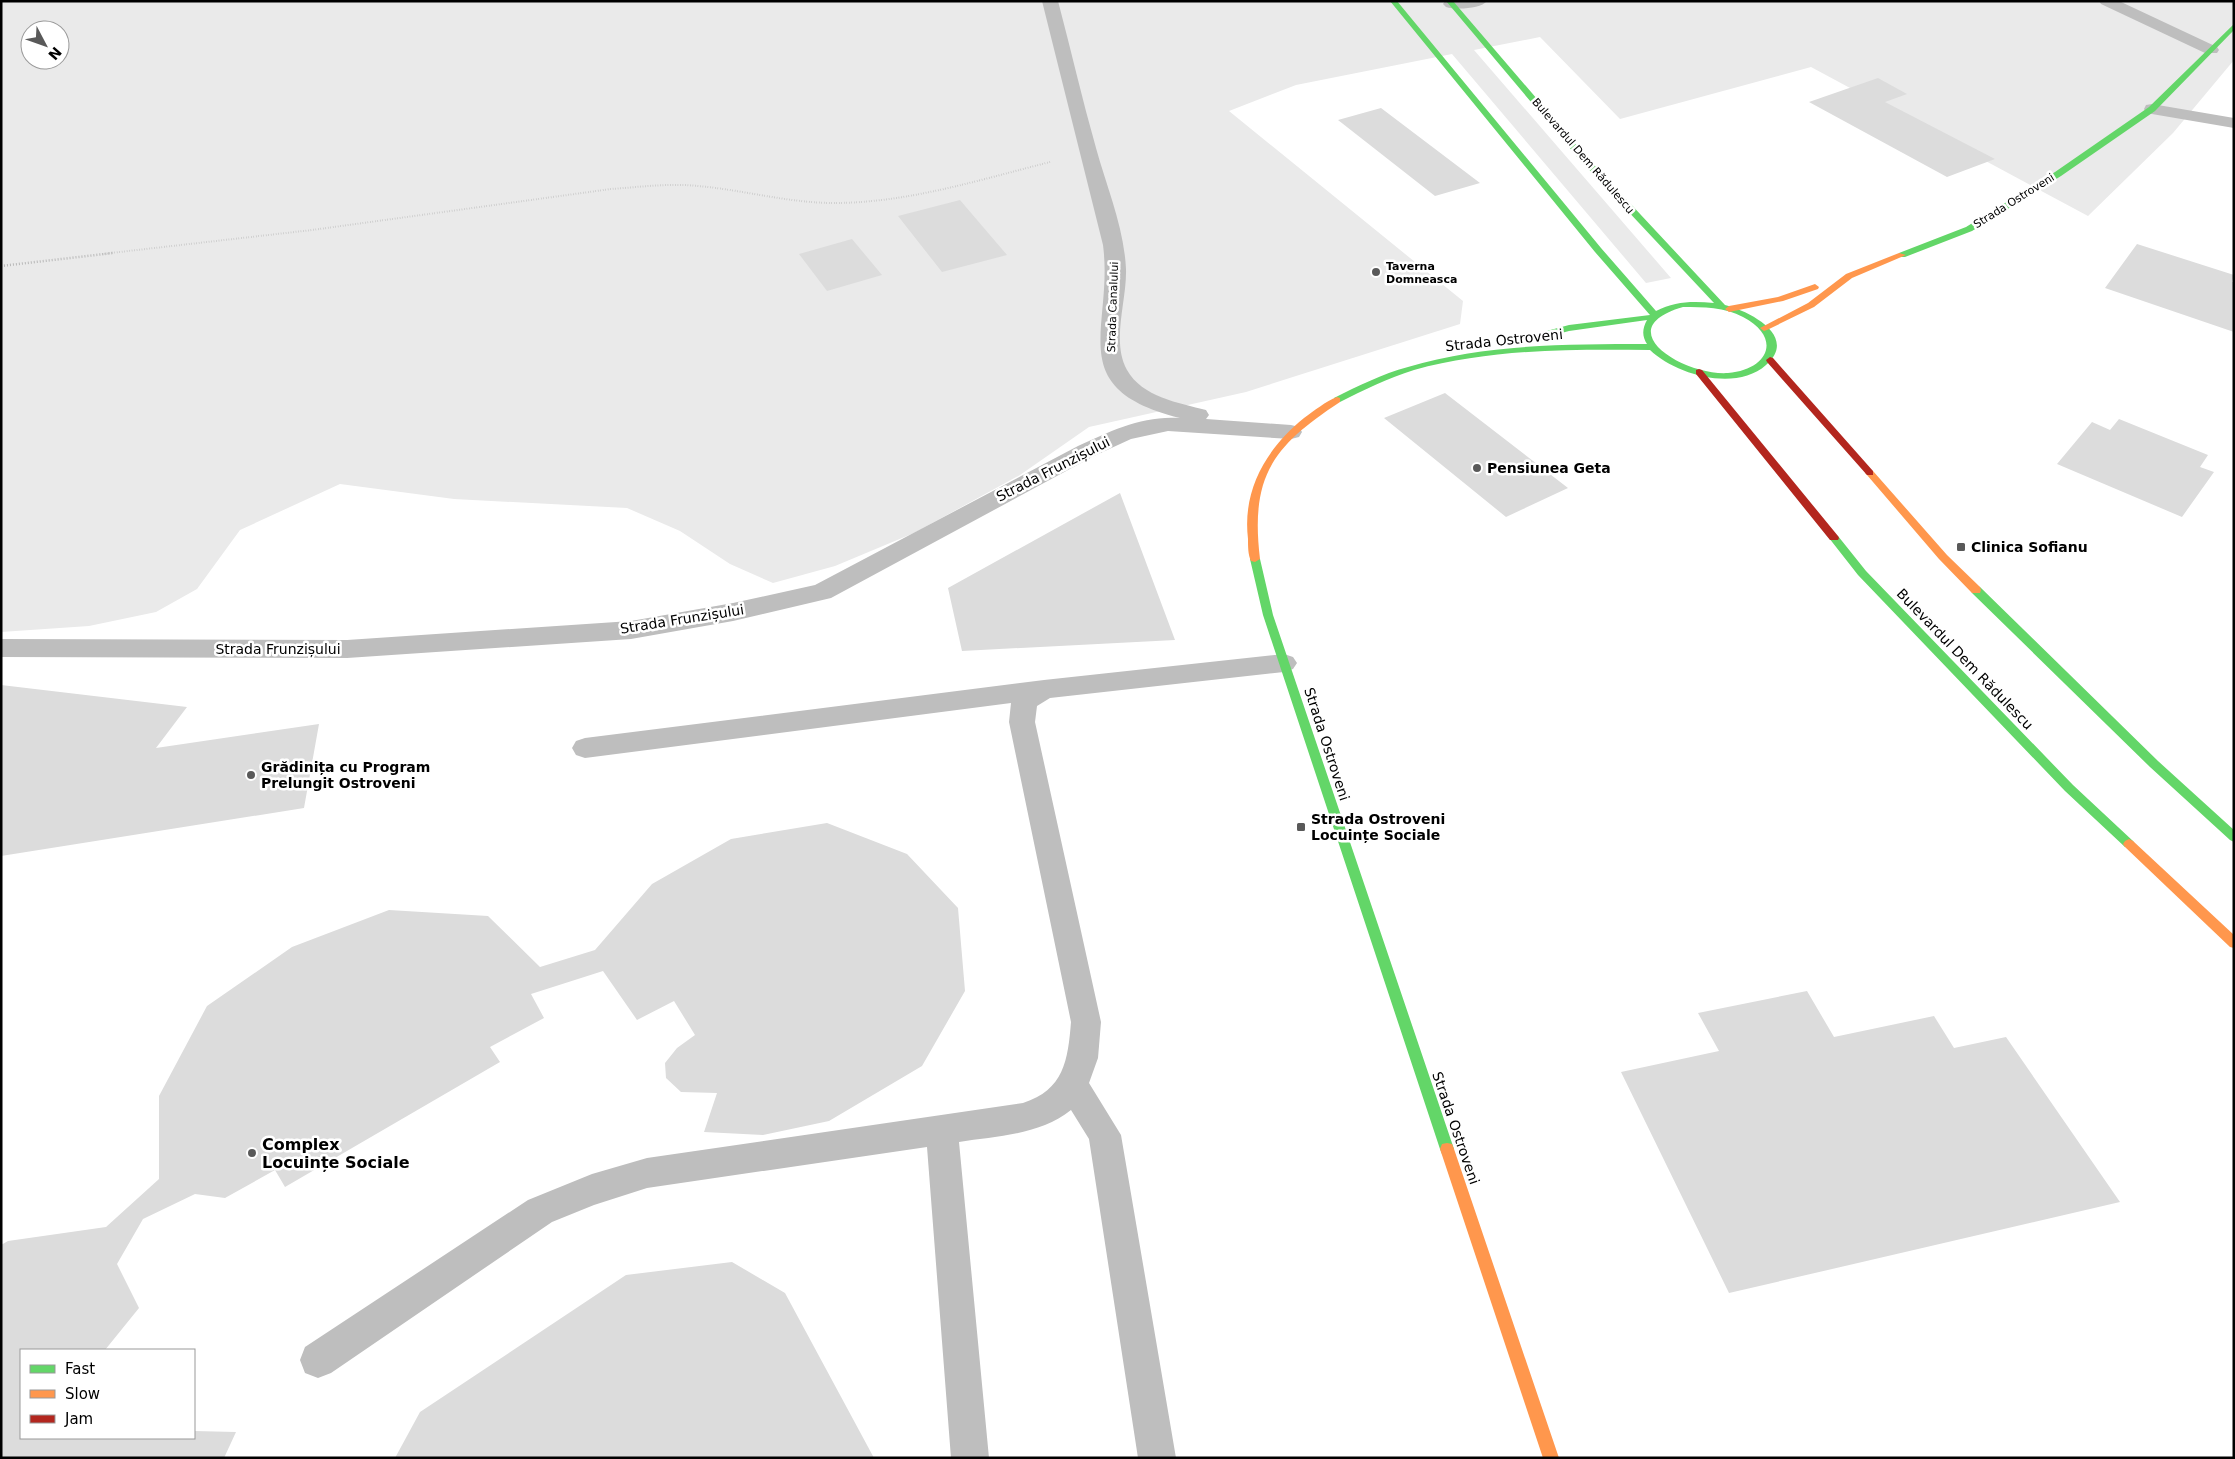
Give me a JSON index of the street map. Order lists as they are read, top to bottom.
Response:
{
  "streets": {
    "main road": ["Bulevardul Dem Rădulescu", "Strada Ostroveni"],
    "street": ["Strada Canalului", "Strada Frunzișului"]
  },
  "crossings": [
    ["Bulevardul Dem Rădulescu", "Strada Ostroveni"],
    ["Strada Ostroveni", "Strada Canalului"],
    ["Strada Ostroveni", "Strada Frunzișului"],
    ["Strada Canalului", "Strada Frunzișului"]
  ],
  "places": {
    "other": [
      "Taverna Domneasca",
      "Pensiunea Geta",
      "Grădinița cu Program Prelungit Ostroveni",
      "Complex Locuințe Sociale"
    ],
    "transit": ["Clinica Sofianu", "Strada Ostroveni Locuințe Sociale"]
  },
  "legend": ["Fast", "Slow", "Jam"],
  "north": "bottom right"
}
